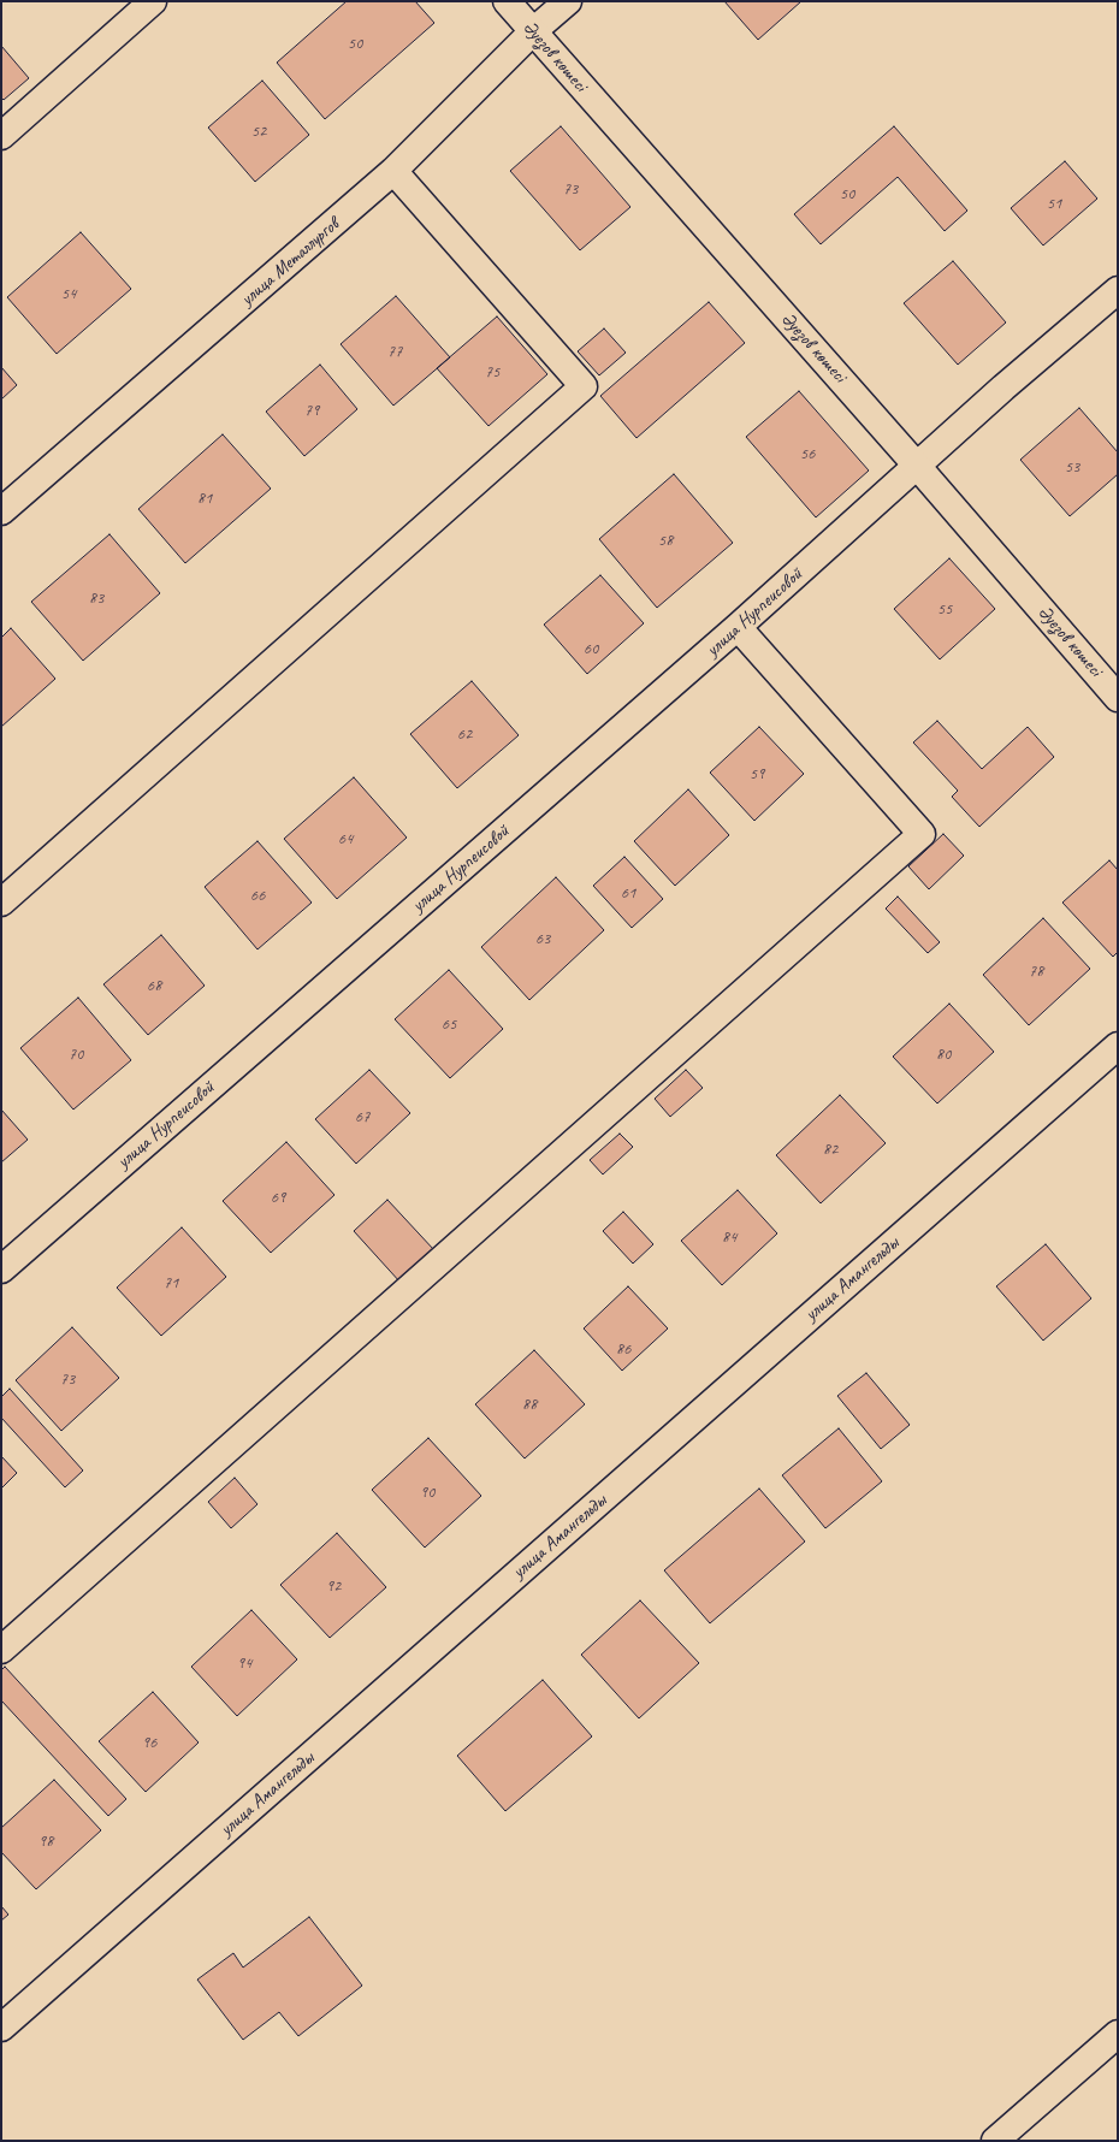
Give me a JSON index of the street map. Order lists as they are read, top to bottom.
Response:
{
  "streets": {
    "street": [
      "Әуезов көшесі",
      "улица Металлургов",
      "улица Нурпеисовой",
      "улица Амангельды"
    ]
  },
  "crossings": [
    ["Әуезов көшесі", "улица Металлургов"],
    ["Әуезов көшесі", "улица Нурпеисовой"]
  ],
  "house_numbers": [
    "50",
    "52",
    "73",
    "50",
    "51",
    "54",
    "77",
    "75",
    "79",
    "56",
    "53",
    "81",
    "58",
    "83",
    "55",
    "60",
    "62",
    "59",
    "64",
    "61",
    "66",
    "63",
    "78",
    "68",
    "65",
    "70",
    "80",
    "67",
    "82",
    "69",
    "84",
    "71",
    "86",
    "73",
    "88",
    "90",
    "92",
    "94",
    "96",
    "98"
  ]
}
